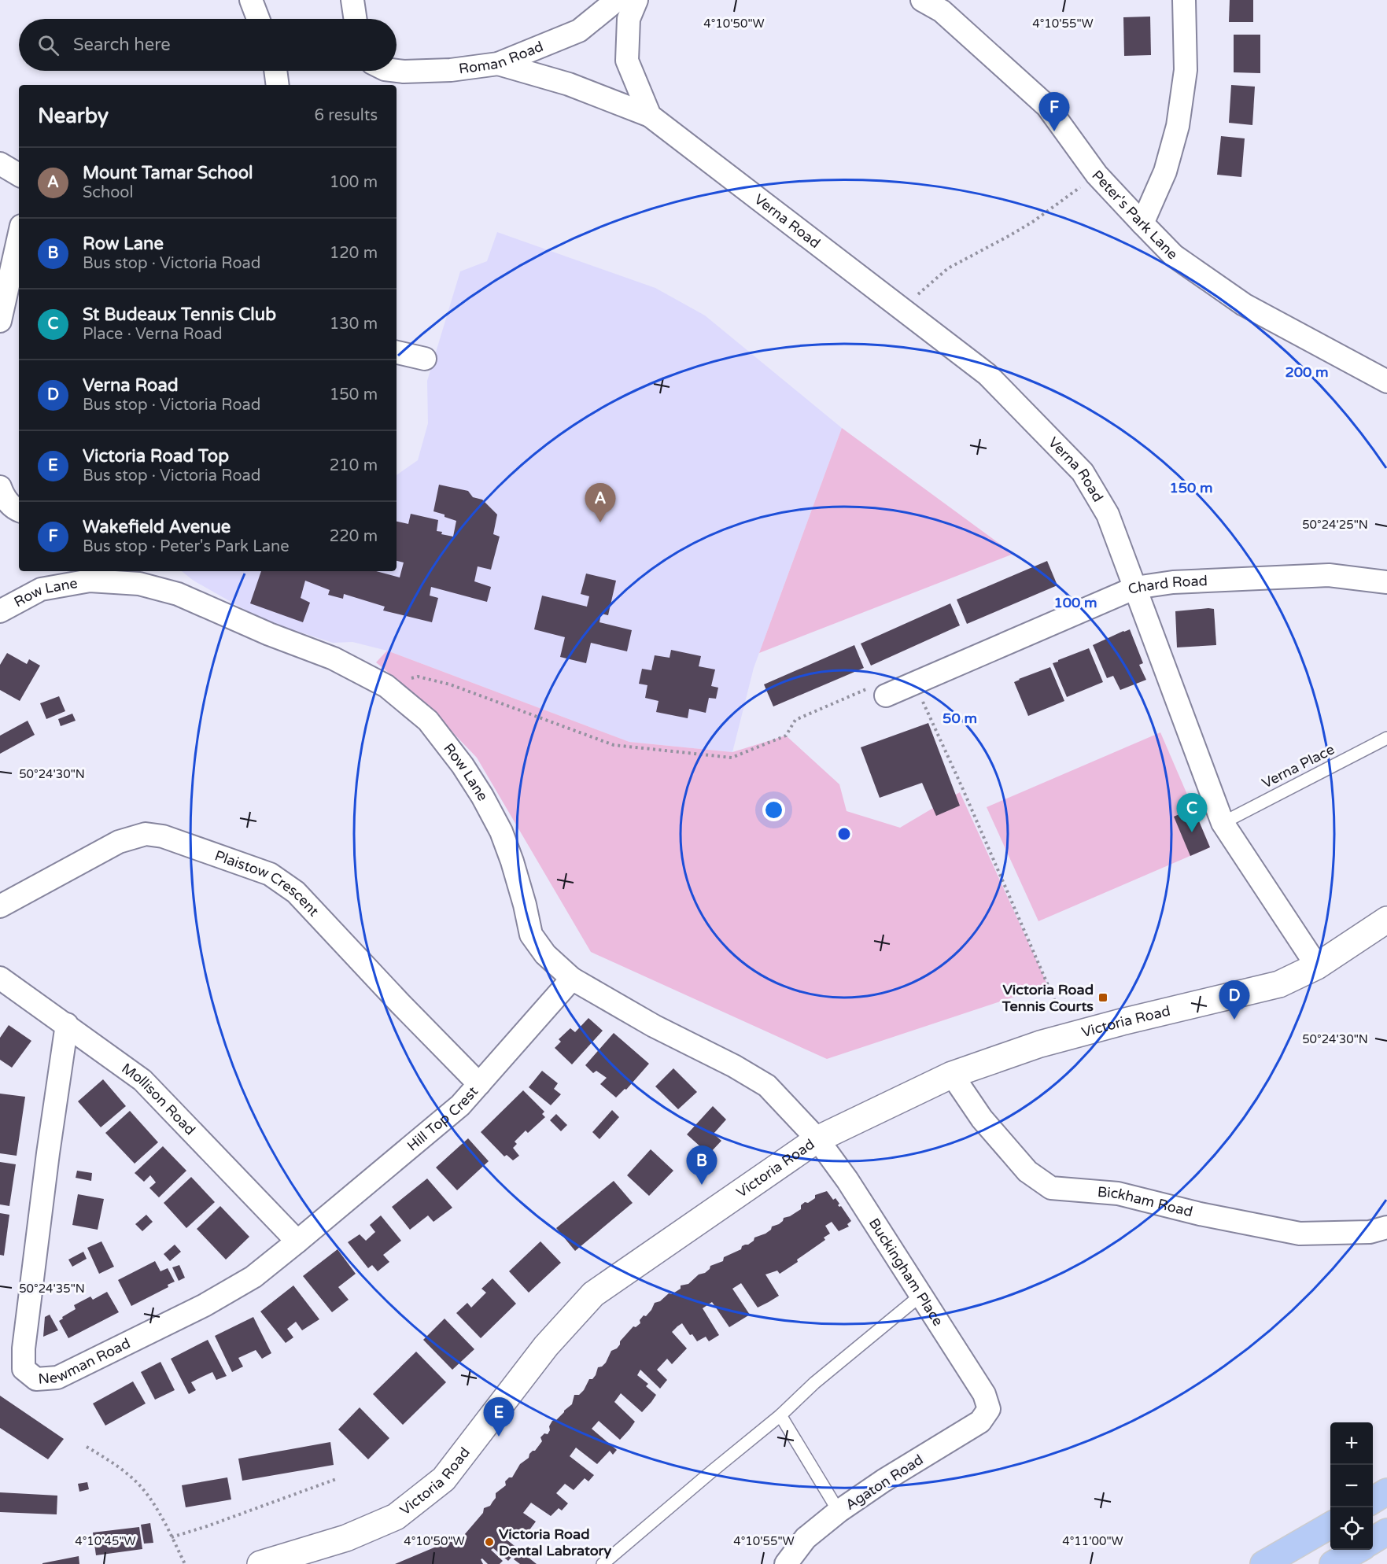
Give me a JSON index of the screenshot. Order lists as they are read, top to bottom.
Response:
{
  "streets": {
    "street": [
      "Roman Road",
      "Peter's Park Lane",
      "Verna Road",
      "Chard Road",
      "Row Lane",
      "Plaistow Crescent",
      "Victoria Road",
      "Mollison Road",
      "Hill Top Crest",
      "Bickham Road",
      "Buckingham Place",
      "Newman Road",
      "Agaton Road"
    ],
    "lane": ["Verna Place"]
  },
  "crossings": [
    ["Roman Road", "Verna Road"],
    ["Verna Road", "Chard Road"],
    ["Verna Road", "Verna Place"],
    ["Verna Road", "Victoria Road"],
    ["Row Lane", "Victoria Road"],
    ["Row Lane", "Hill Top Crest"],
    ["Row Lane", "Buckingham Place"],
    ["Plaistow Crescent", "Hill Top Crest"],
    ["Victoria Road", "Bickham Road"],
    ["Victoria Road", "Buckingham Place"],
    ["Mollison Road", "Hill Top Crest"],
    ["Mollison Road", "Newman Road"],
    ["Hill Top Crest", "Newman Road"],
    ["Buckingham Place", "Agaton Road"]
  ],
  "places": {
    "transit": ["Victoria Road Tennis Courts"],
    "other": ["Victoria Road Dental Labratory"]
  },
  "page": {
    "search": "Search here",
    "heading": ["Nearby", "6 results"],
    "pins": [
      "F",
      "A",
      "C",
      "D",
      "B",
      "E"
    ],
    "list": [
      {
        "mark": "A",
        "name": "Mount Tamar School",
        "note": "School",
        "value": "100 m"
      },
      {
        "mark": "B",
        "name": "Row Lane",
        "note": "Bus stop · Victoria Road",
        "value": "120 m"
      },
      {
        "mark": "C",
        "name": "St Budeaux Tennis Club",
        "note": "Place · Verna Road",
        "value": "130 m"
      },
      {
        "mark": "D",
        "name": "Verna Road",
        "note": "Bus stop · Victoria Road",
        "value": "150 m"
      },
      {
        "mark": "E",
        "name": "Victoria Road Top",
        "note": "Bus stop · Victoria Road",
        "value": "210 m"
      },
      {
        "mark": "F",
        "name": "Wakefield Avenue",
        "note": "Bus stop · Peter's Park Lane",
        "value": "220 m"
      }
    ],
    "map_buttons": ["+", "−"]
  },
  "coordinates": [
    "4°10'50\"W",
    "4°10'55\"W",
    "50°24'25\"N",
    "50°24'30\"N",
    "50°24'35\"N",
    "4°10'45\"W",
    "4°11'00\"W"
  ],
  "rings": [
    "200 m",
    "150 m",
    "100 m",
    "50 m"
  ]
}
